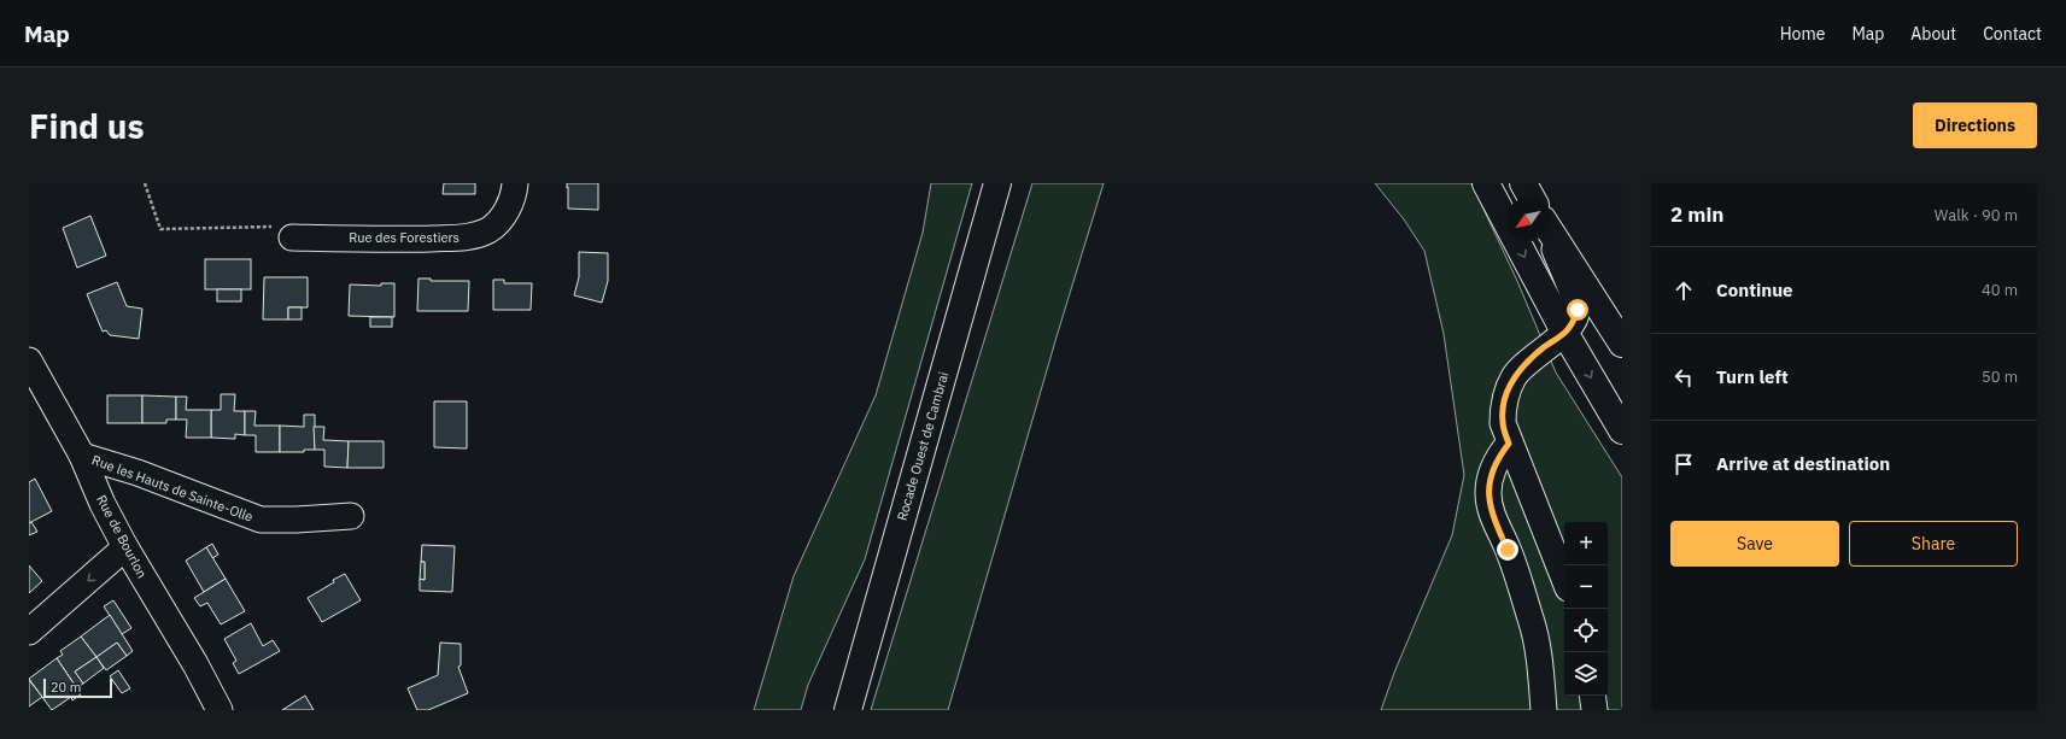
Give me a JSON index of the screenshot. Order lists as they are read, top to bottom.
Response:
{
  "streets": {
    "highway": ["Rocade Ouest de Cambrai"],
    "street": ["Rue des Forestiers", "Rue les Hauts de Sainte-Olle", "Rue de Bourlon"]
  },
  "crossings": [
    ["Rue les Hauts de Sainte-Olle", "Rue de Bourlon"]
  ],
  "scale_bar": "20 m",
  "north": "bottom left",
  "page": {
    "header": "Map",
    "nav": [
      "Home",
      "Map",
      "About",
      "Contact"
    ],
    "buttons": [
      "Directions",
      ["Save", "Share"]
    ],
    "title": "Find us",
    "heading": ["2 min", "Walk · 90 m"],
    "list": [
      ["Continue", "40 m"],
      ["Turn left", "50 m"],
      "Arrive at destination"
    ],
    "map_buttons": ["+", "−"],
    "scale": "20 m"
  }
}
